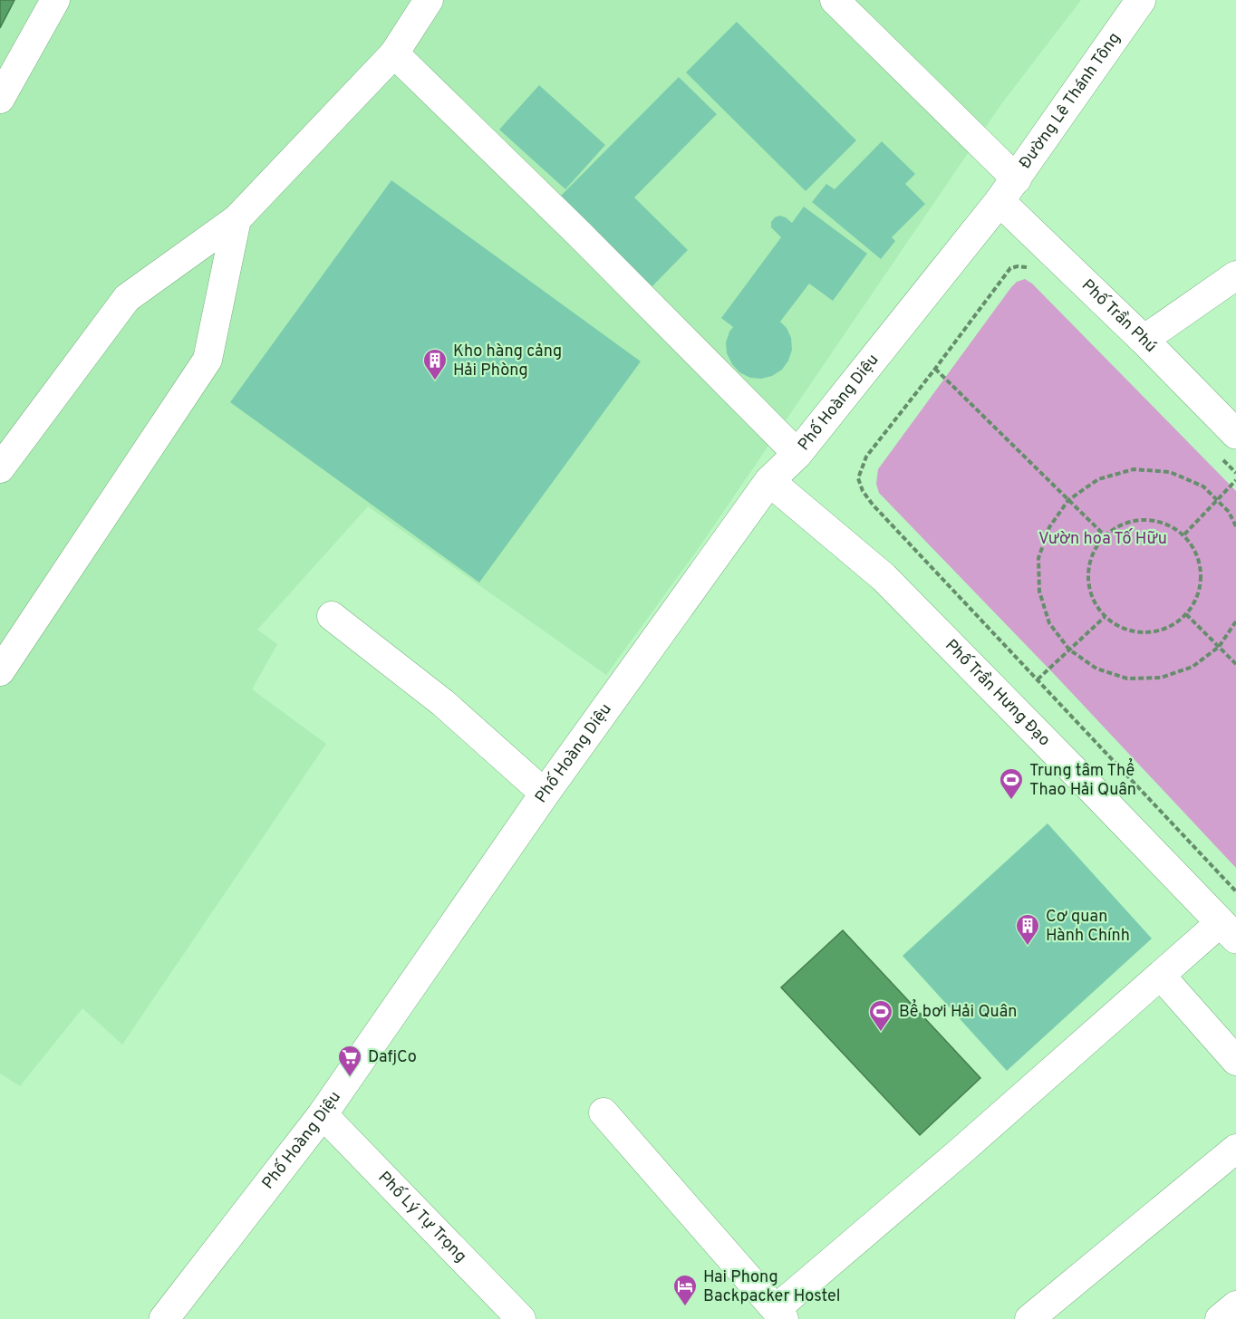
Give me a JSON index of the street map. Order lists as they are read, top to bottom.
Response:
{
  "streets": {
    "main road": [
      "Đường Lê Thánh Tông",
      "Phố Trần Phú",
      "Phố Hoàng Diệu",
      "Phố Trần Hưng Đạo"
    ],
    "street": ["Phố Lý Tự Trọng"]
  },
  "crossings": [
    ["Đường Lê Thánh Tông", "Phố Trần Phú"],
    ["Đường Lê Thánh Tông", "Phố Hoàng Diệu"],
    ["Phố Trần Phú", "Phố Hoàng Diệu"],
    ["Phố Hoàng Diệu", "Phố Trần Hưng Đạo"],
    ["Phố Hoàng Diệu", "Phố Lý Tự Trọng"]
  ],
  "parks": ["Vườn hoa Tố Hữu"],
  "places": {
    "building": ["Kho hàng cảng Hải Phòng", "Cơ quan Hành Chính"],
    "sports": ["Trung tâm Thể Thao Hải Quân", "Bể bơi Hải Quân"],
    "supermarket": ["DafjCo"],
    "hotel": ["Hai Phong Backpacker Hostel"]
  }
}
